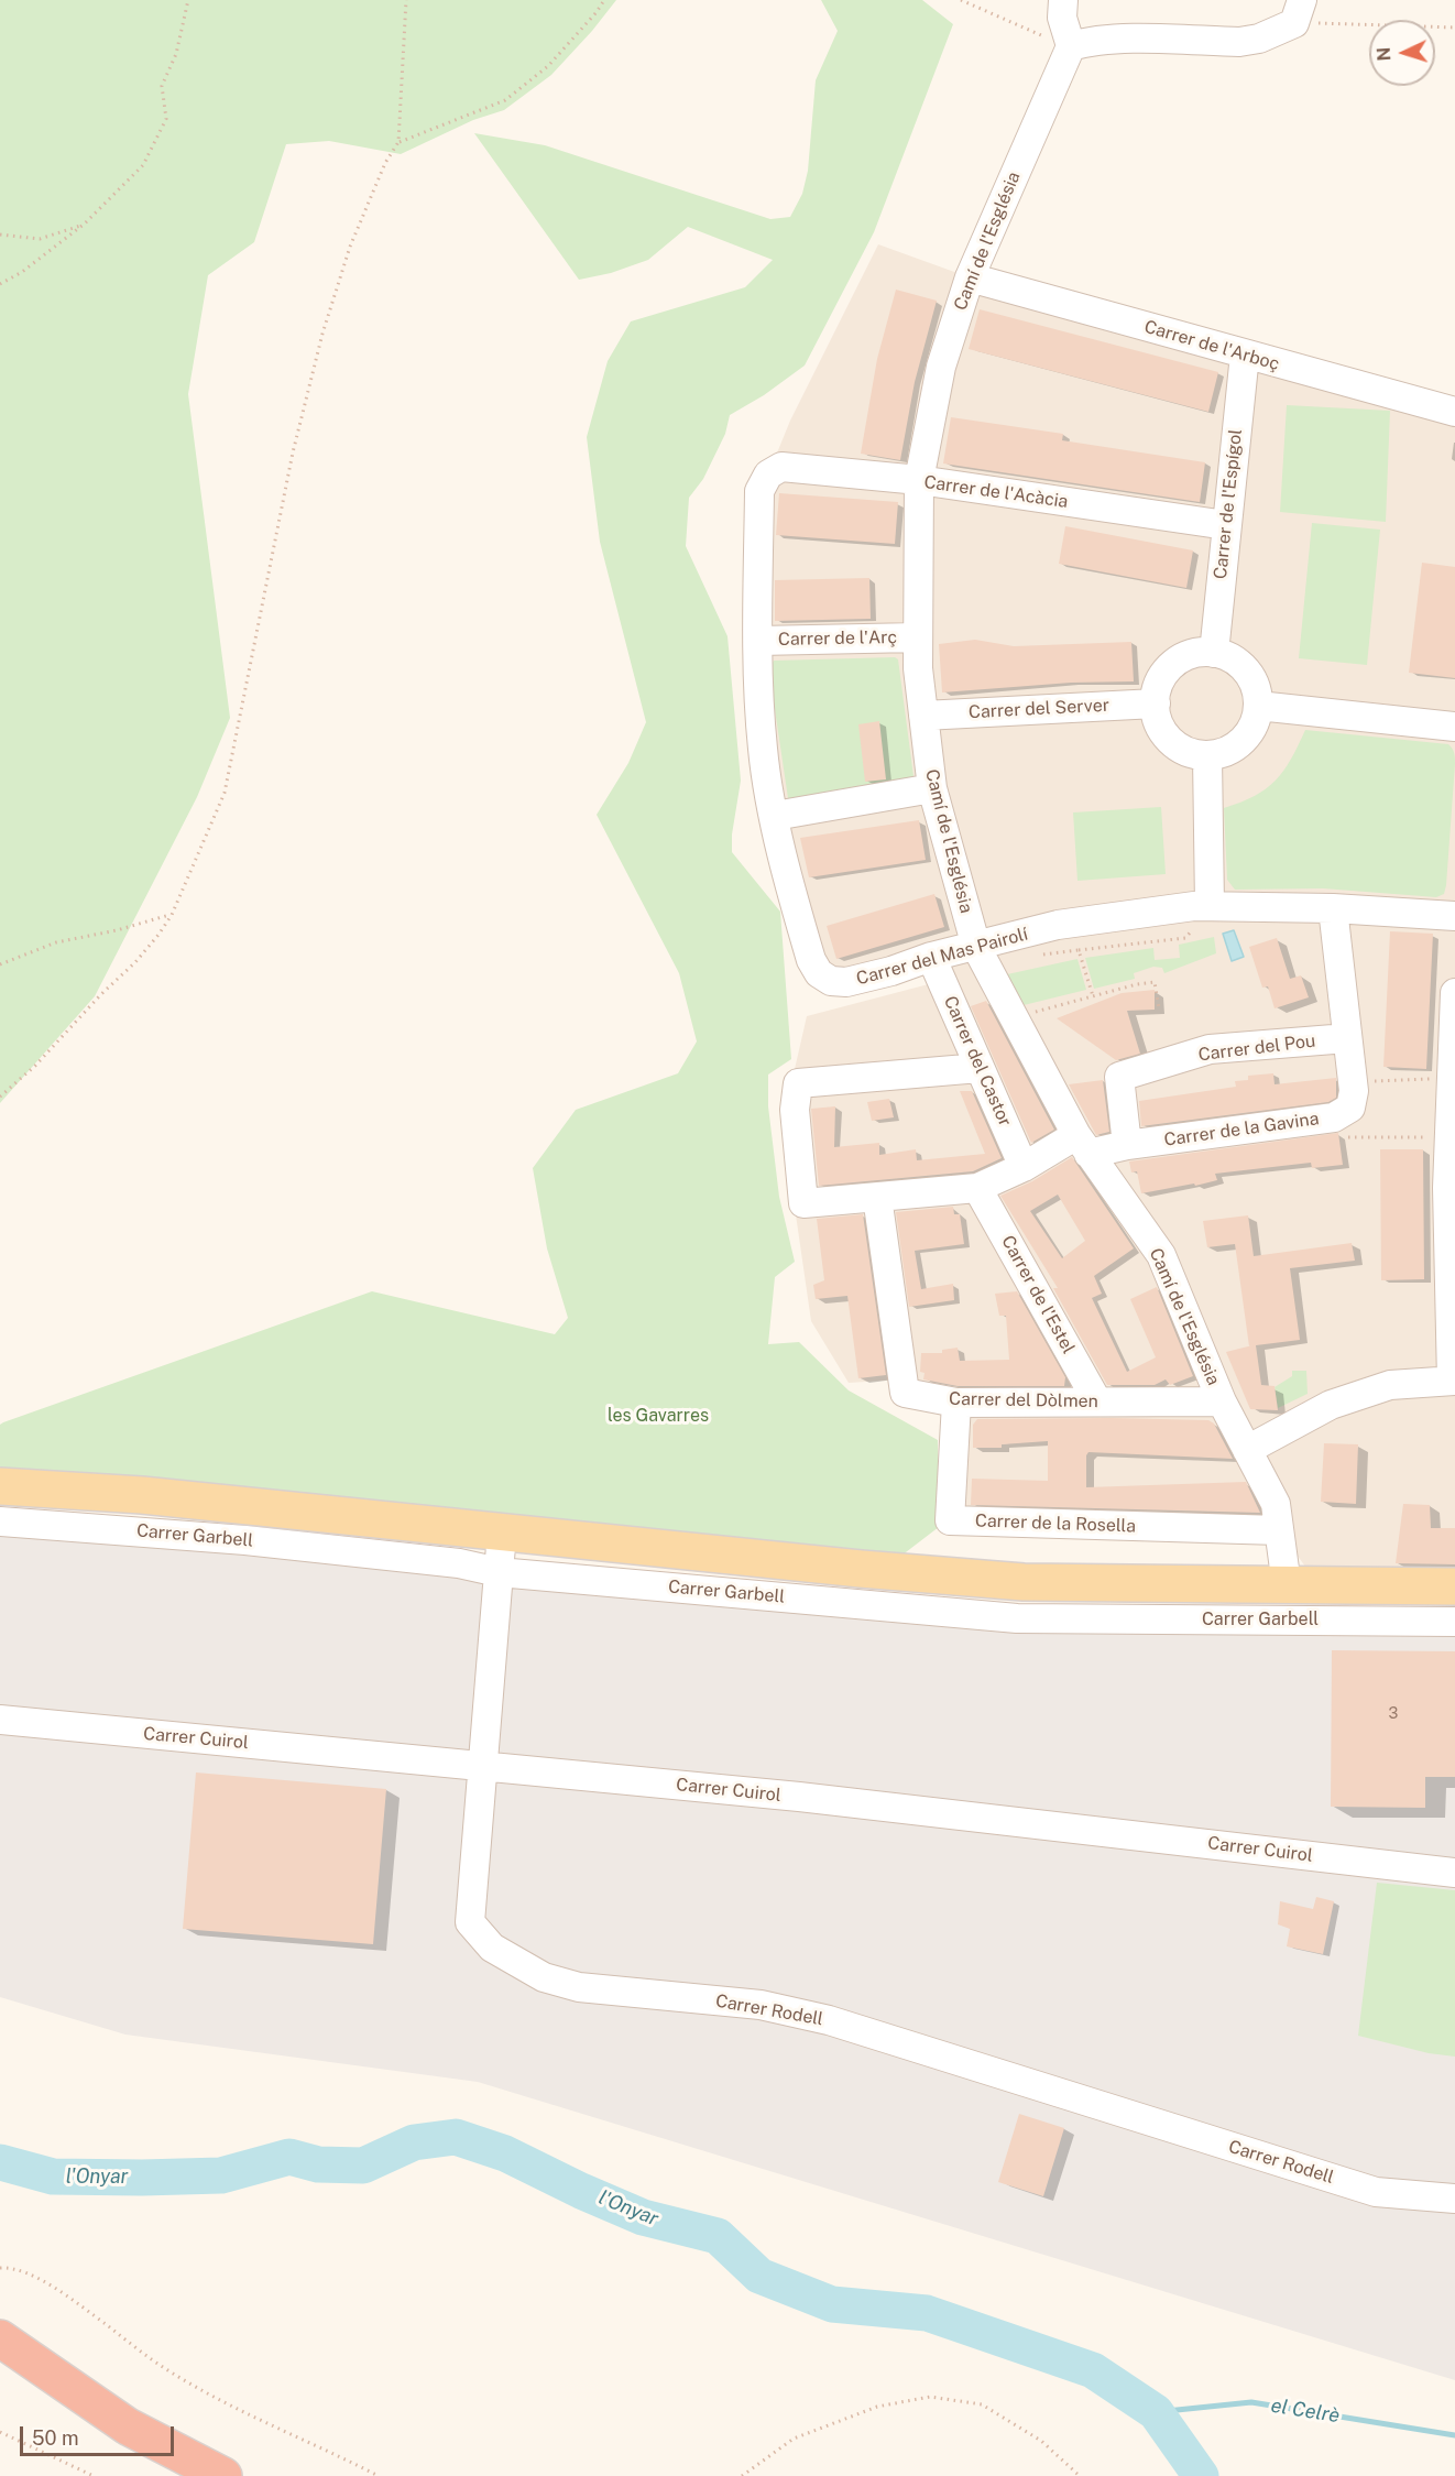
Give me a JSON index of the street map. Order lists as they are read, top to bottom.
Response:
{
  "streets": {
    "street": [
      "Camí de l'Església",
      "Carrer de l'Arboç",
      "Carrer de l'Acàcia",
      "Carrer de l'Espígol",
      "Carrer de l'Arç",
      "Carrer del Server",
      "Carrer del Mas Pairolí",
      "Carrer del Pou",
      "Carrer del Castor",
      "Carrer de la Gavina",
      "Carrer de l'Estel",
      "Carrer del Dòlmen",
      "Carrer de la Rosella",
      "Carrer Garbell",
      "Carrer Cuirol",
      "Carrer Rodell"
    ]
  },
  "crossings": [
    ["Camí de l'Església", "Carrer de l'Arboç"],
    ["Camí de l'Església", "Carrer de l'Acàcia"],
    ["Camí de l'Església", "Carrer de l'Arç"],
    ["Camí de l'Església", "Carrer del Server"],
    ["Camí de l'Església", "Carrer del Mas Pairolí"],
    ["Camí de l'Església", "Carrer de la Gavina"],
    ["Camí de l'Església", "Carrer del Dòlmen"],
    ["Camí de l'Església", "Carrer de la Rosella"],
    ["Carrer de l'Arboç", "Carrer de l'Espígol"],
    ["Carrer de l'Acàcia", "Carrer de l'Espígol"],
    ["Carrer de l'Acàcia", "Carrer del Mas Pairolí"],
    ["Carrer de l'Espígol", "Carrer del Server"],
    ["Carrer de l'Arç", "Carrer del Mas Pairolí"],
    ["Carrer del Mas Pairolí", "Carrer del Castor"],
    ["Carrer del Mas Pairolí", "Carrer de la Gavina"],
    ["Carrer del Pou", "Carrer de la Gavina"],
    ["Carrer del Castor", "Carrer de la Gavina"],
    ["Carrer de la Gavina", "Carrer de l'Estel"],
    ["Carrer de la Gavina", "Carrer del Dòlmen"],
    ["Carrer de l'Estel", "Carrer del Dòlmen"],
    ["Carrer del Dòlmen", "Carrer de la Rosella"],
    ["Carrer Garbell", "Carrer Rodell"],
    ["Carrer Cuirol", "Carrer Rodell"]
  ],
  "water": ["l'Onyar", "el Celrè"],
  "parks": ["les Gavarres"],
  "house_numbers": ["3"],
  "scale_bar": "50 m",
  "north": "left"
}
